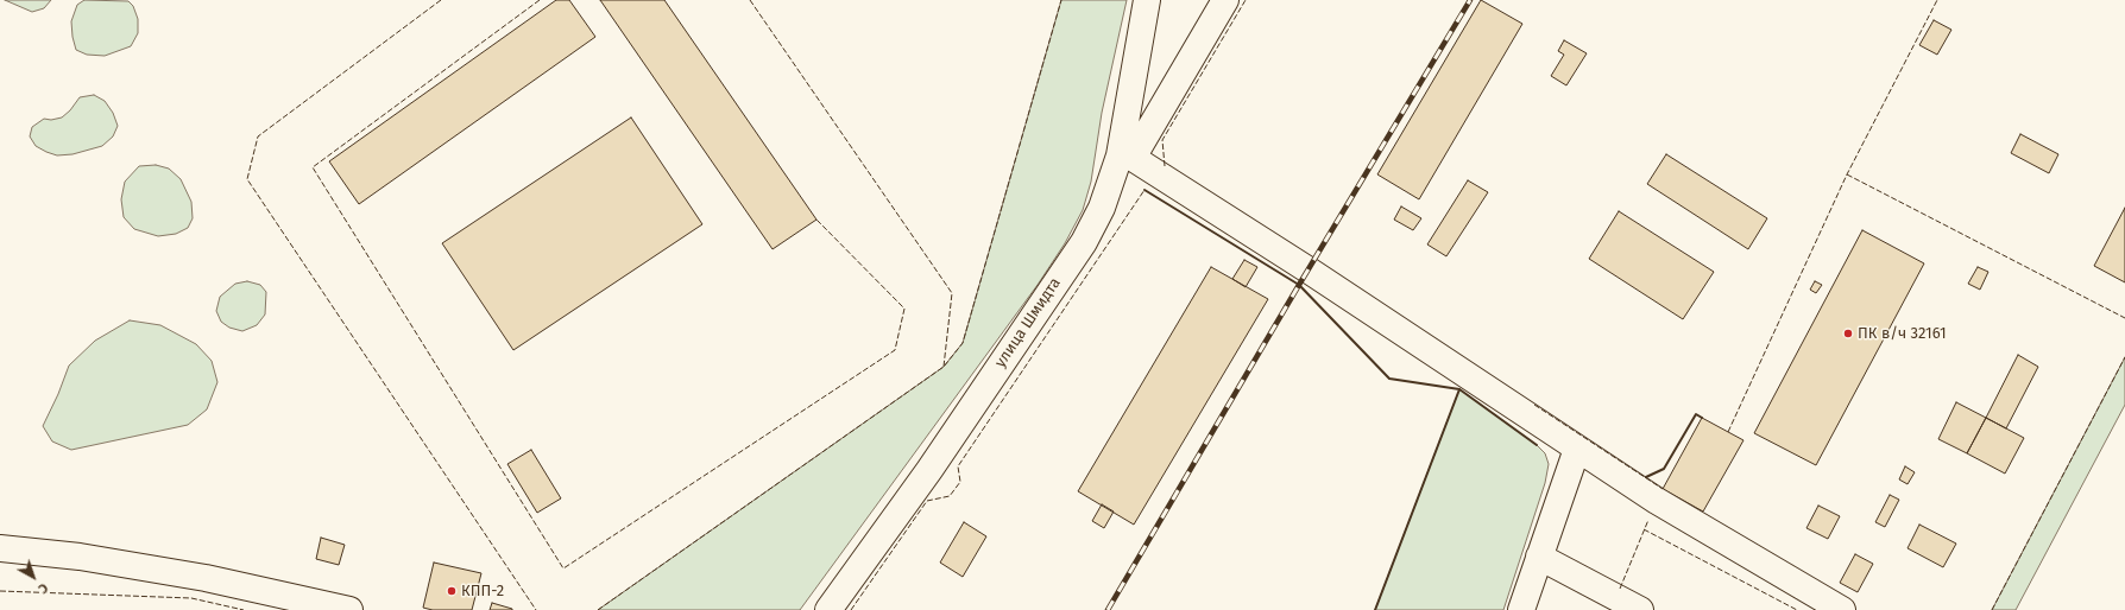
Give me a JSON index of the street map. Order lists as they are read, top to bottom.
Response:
{
  "streets": {
    "street": ["улица Шмидта"]
  },
  "places": ["ПК в/ч 32161", "КПП-2"],
  "north": "bottom right"
}
